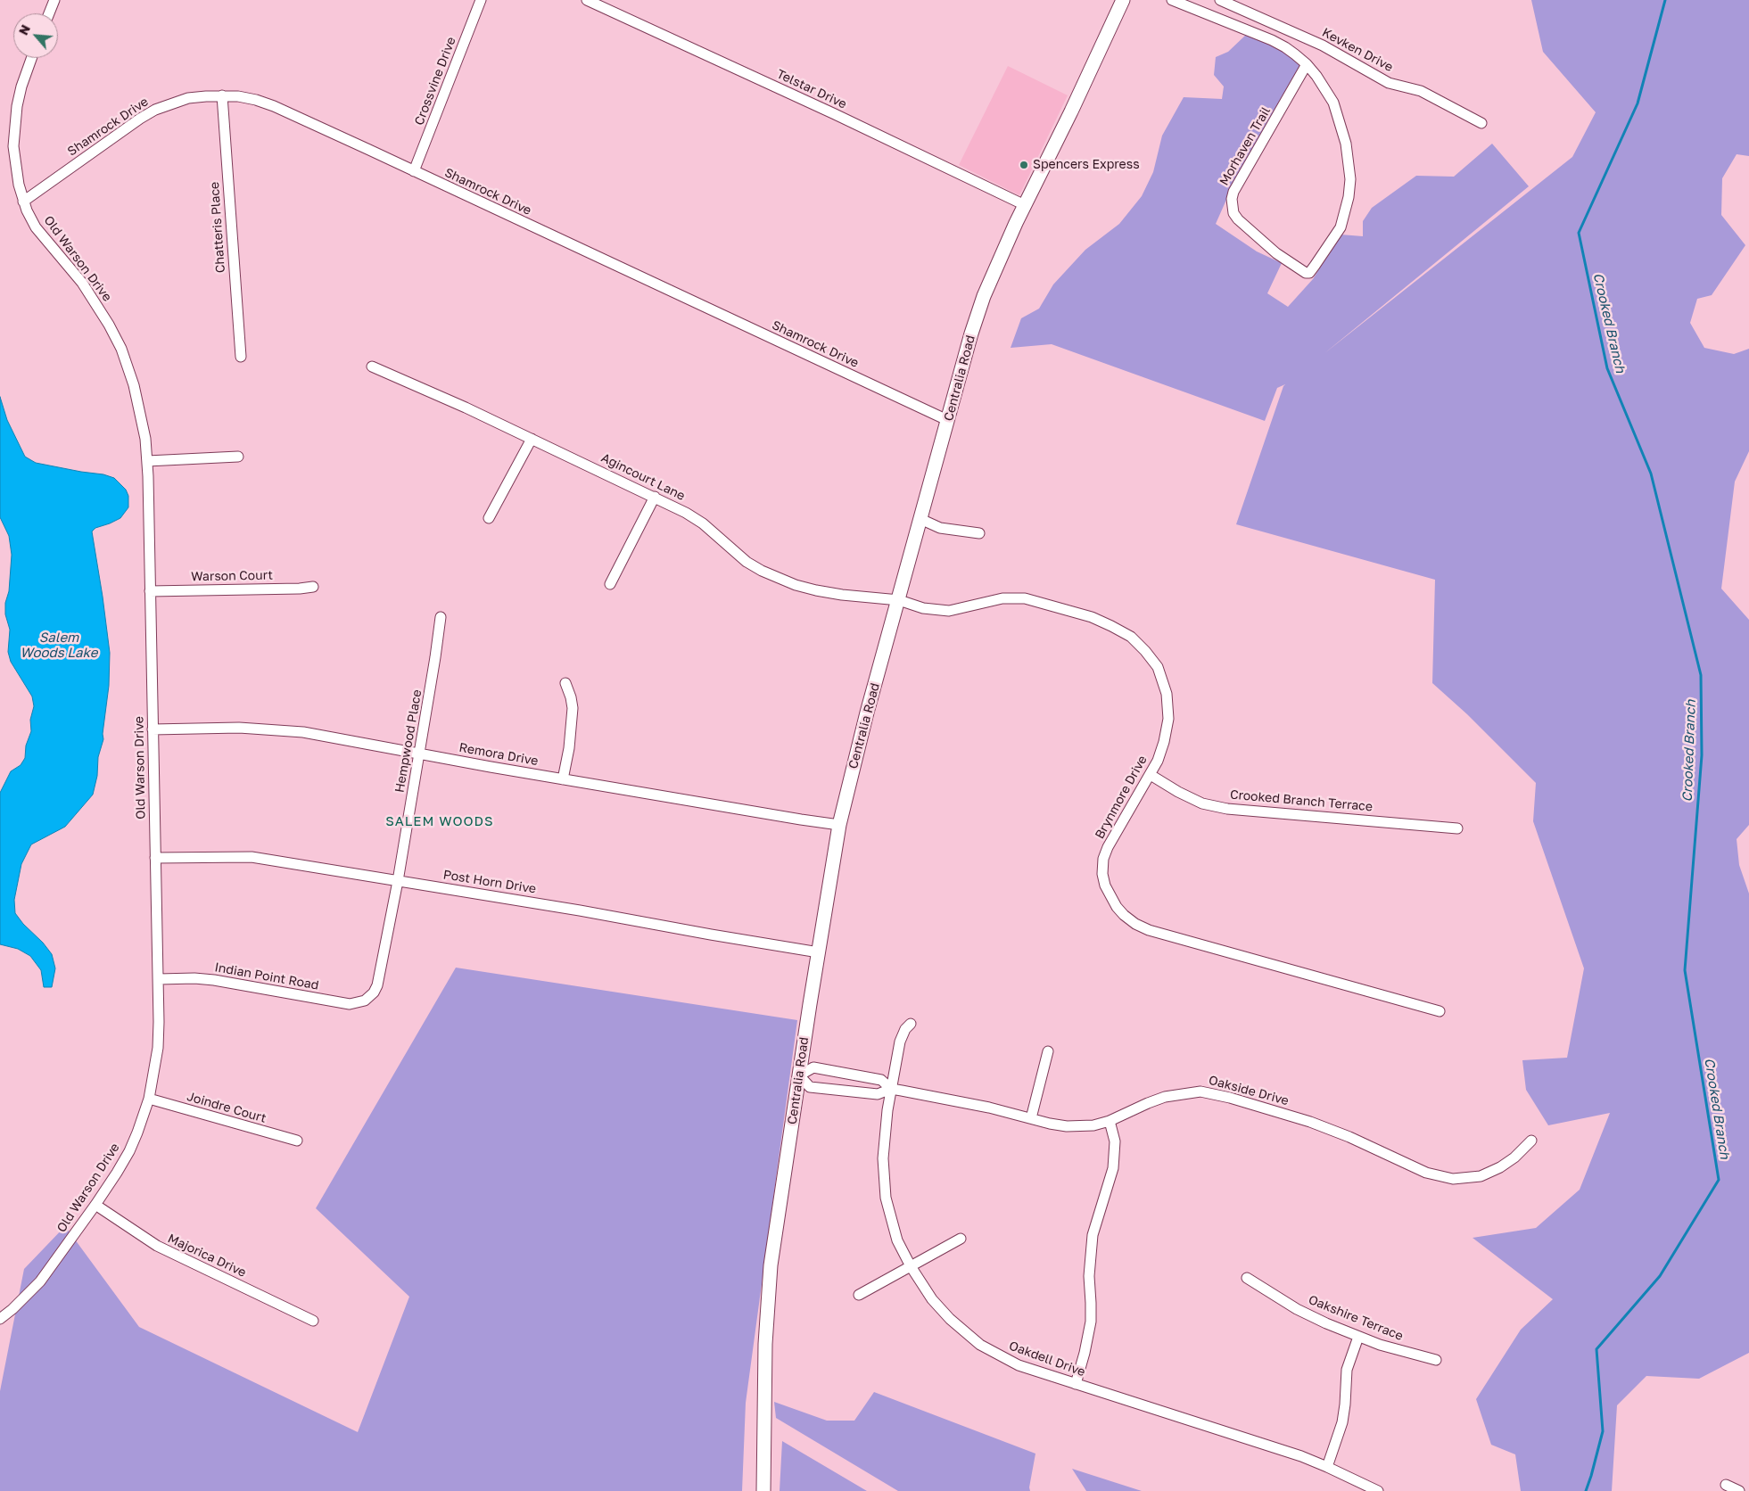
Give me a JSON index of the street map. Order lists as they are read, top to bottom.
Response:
{
  "streets": {
    "main road": ["Centralia Road"],
    "street": [
      "Kevken Drive",
      "Crossvine Drive",
      "Telstar Drive",
      "Shamrock Drive",
      "Morhaven Trail",
      "Chatteris Place",
      "Old Warson Drive",
      "Agincourt Lane",
      "Warson Court",
      "Hempwood Place",
      "Remora Drive",
      "Brynmore Drive",
      "Crooked Branch Terrace",
      "Post Horn Drive",
      "Indian Point Road",
      "Oakside Drive",
      "Joindre Court",
      "Majorica Drive",
      "Oakshire Terrace",
      "Oakdell Drive"
    ]
  },
  "crossings": [
    ["Crossvine Drive", "Shamrock Drive"],
    ["Telstar Drive", "Centralia Road"],
    ["Shamrock Drive", "Chatteris Place"],
    ["Shamrock Drive", "Old Warson Drive"],
    ["Shamrock Drive", "Centralia Road"],
    ["Old Warson Drive", "Warson Court"],
    ["Old Warson Drive", "Remora Drive"],
    ["Old Warson Drive", "Post Horn Drive"],
    ["Old Warson Drive", "Indian Point Road"],
    ["Old Warson Drive", "Joindre Court"],
    ["Old Warson Drive", "Majorica Drive"],
    ["Centralia Road", "Agincourt Lane"],
    ["Centralia Road", "Remora Drive"],
    ["Centralia Road", "Brynmore Drive"],
    ["Centralia Road", "Post Horn Drive"],
    ["Centralia Road", "Oakside Drive"],
    ["Agincourt Lane", "Brynmore Drive"],
    ["Hempwood Place", "Remora Drive"],
    ["Hempwood Place", "Post Horn Drive"],
    ["Hempwood Place", "Indian Point Road"],
    ["Brynmore Drive", "Crooked Branch Terrace"],
    ["Oakside Drive", "Oakdell Drive"]
  ],
  "districts": ["SALEM WOODS"],
  "water": ["Crooked Branch", "Salem Woods Lake"],
  "places": ["Spencers Express"],
  "north": "top left"
}
